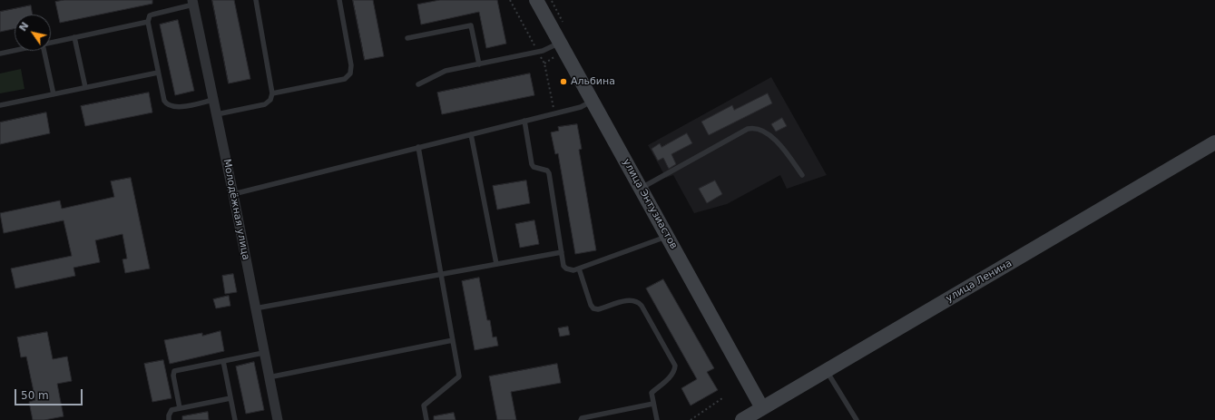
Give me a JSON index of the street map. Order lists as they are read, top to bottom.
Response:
{
  "streets": {
    "street": ["улица Энтузиастов", "Молодёжная улица", "улица Ленина"]
  },
  "crossings": [
    ["улица Энтузиастов", "улица Ленина"]
  ],
  "places": ["Альбина"],
  "scale_bar": "50 m",
  "north": "top left"
}
